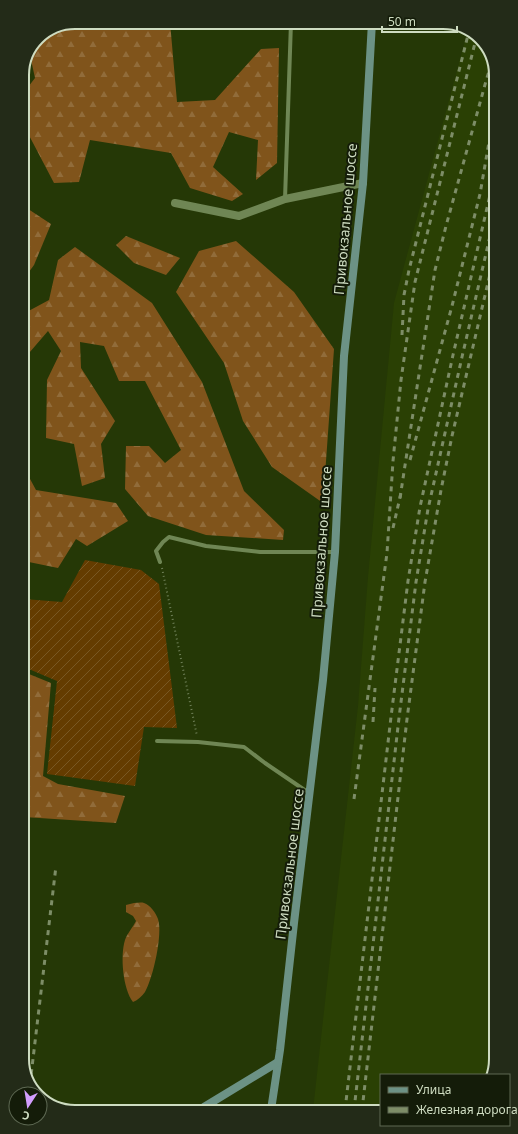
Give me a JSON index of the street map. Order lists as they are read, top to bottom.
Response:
{
  "streets": {
    "street": ["Привокзальное шоссе"]
  },
  "legend": ["Улица", "Железная дорога"],
  "scale_bar": "50 m",
  "north": "bottom"
}
